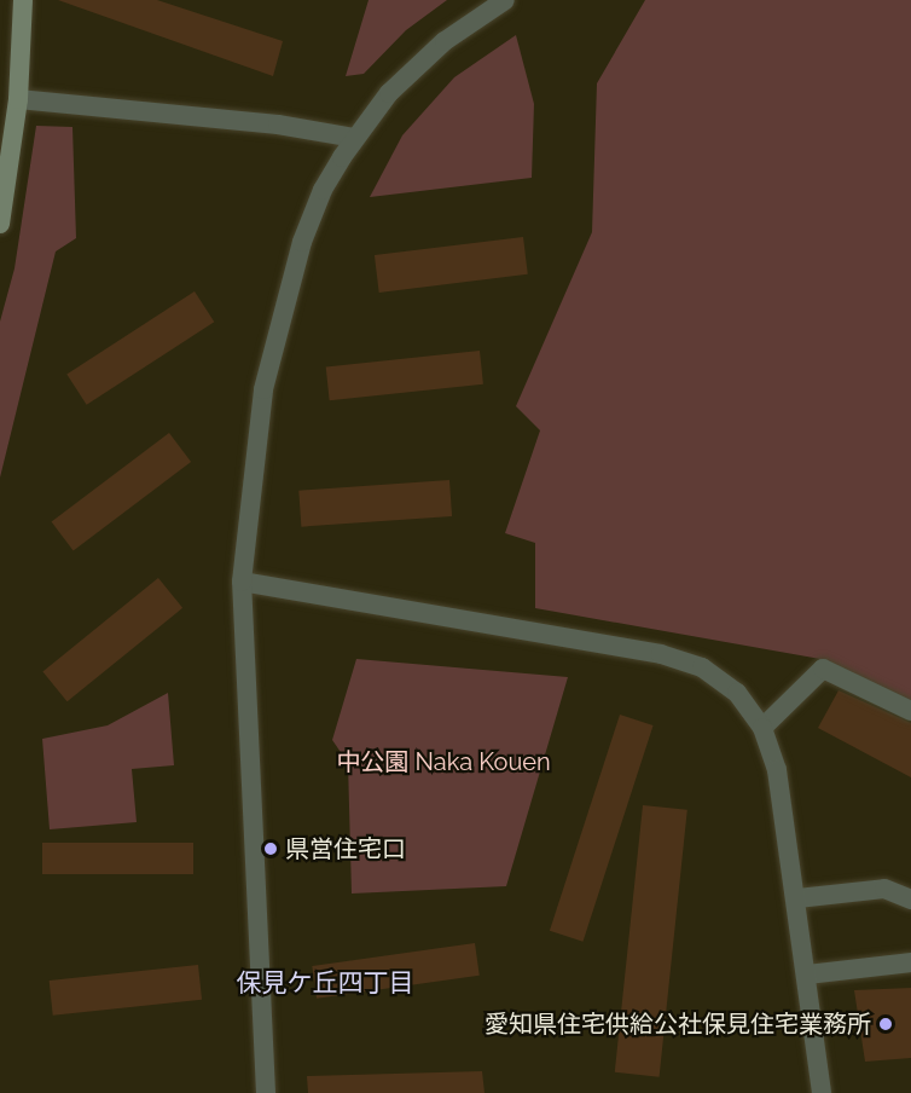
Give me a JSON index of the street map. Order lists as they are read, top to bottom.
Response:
{
  "districts": ["保見ケ丘四丁目"],
  "parks": ["中公園 Naka Kouen"],
  "places": ["県営住宅口", "愛知県住宅供給公社保見住宅業務所"]
}
